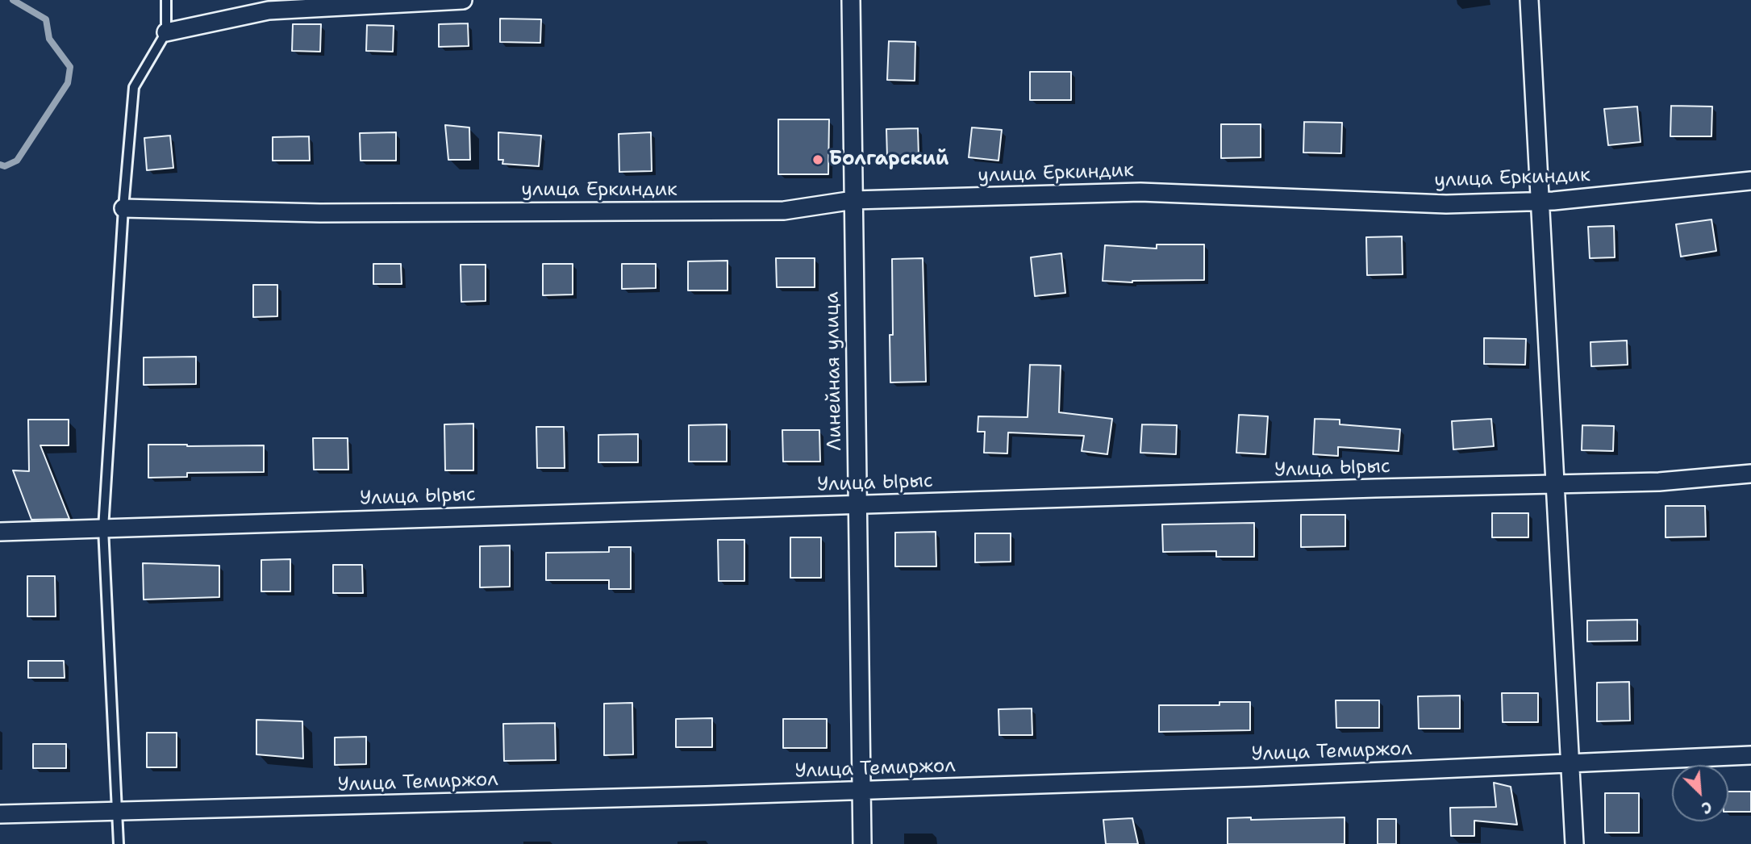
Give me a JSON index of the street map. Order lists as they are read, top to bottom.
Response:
{
  "streets": {
    "street": [
      "улица Еркиндик",
      "Линейная улица",
      "Улица Ырыс",
      "Улица Темиржол"
    ]
  },
  "crossings": [
    ["улица Еркиндик", "Линейная улица"],
    ["Линейная улица", "Улица Ырыс"],
    ["Линейная улица", "Улица Темиржол"]
  ],
  "places": ["Болгарский"],
  "north": "bottom right"
}
